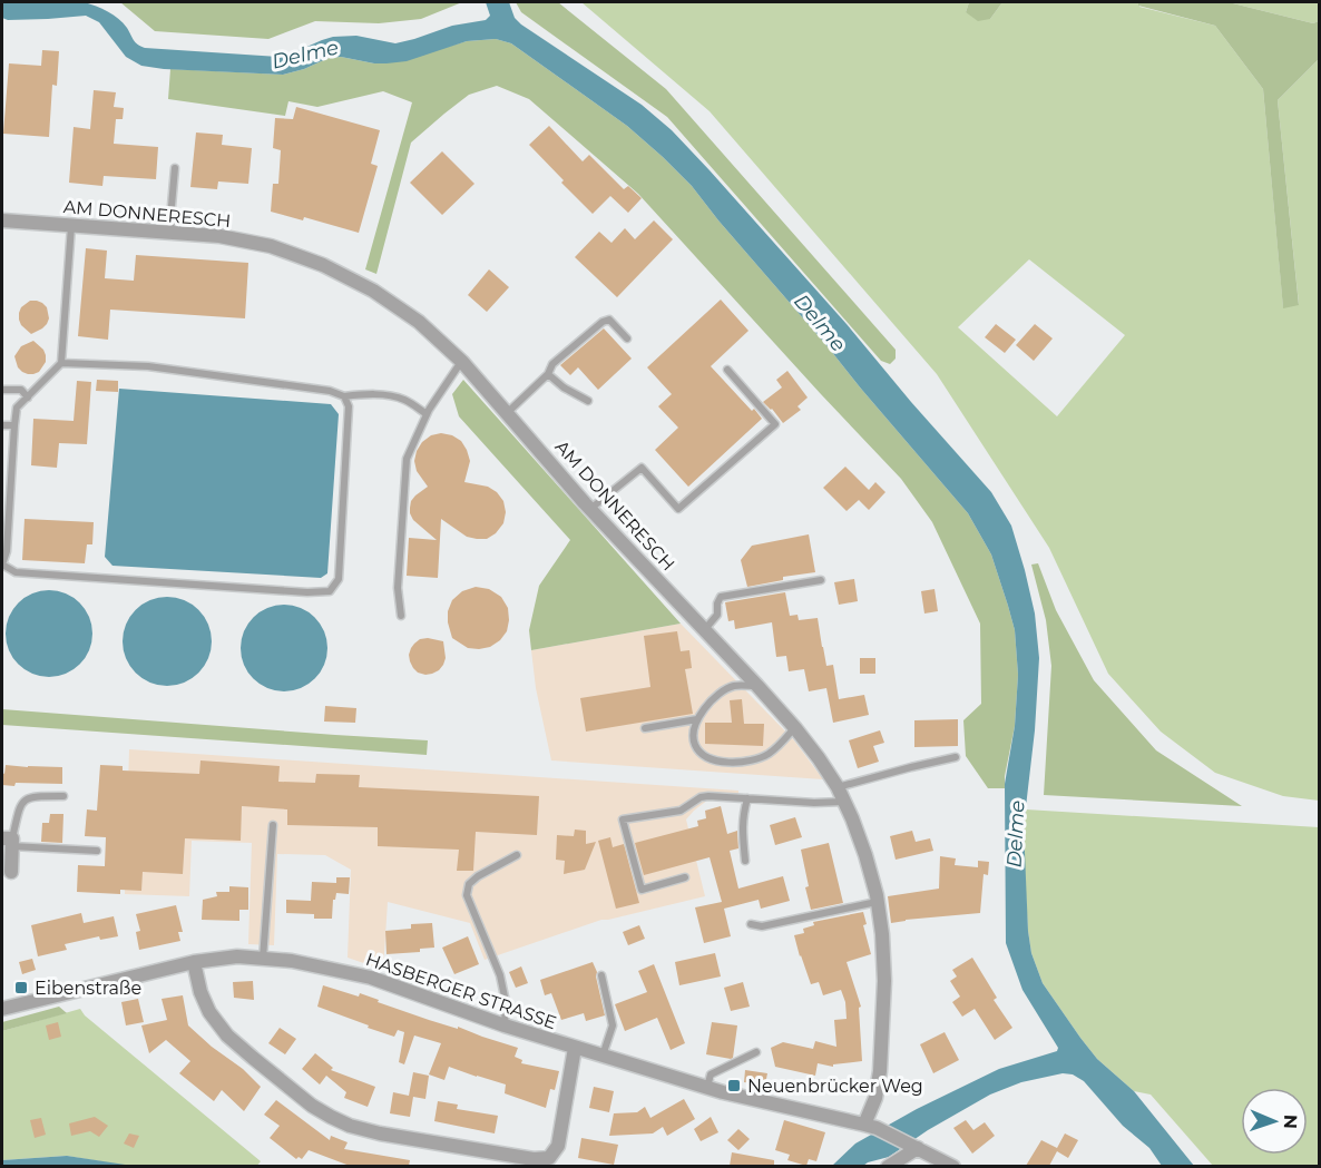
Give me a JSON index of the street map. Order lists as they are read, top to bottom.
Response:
{
  "streets": {
    "street": ["AM DONNERESCH", "HASBERGER STRASSE"]
  },
  "crossings": [
    ["AM DONNERESCH", "HASBERGER STRASSE"]
  ],
  "water": ["Delme"],
  "places": {
    "transit": ["Eibenstraße", "Neuenbrücker Weg"]
  },
  "north": "right"
}
